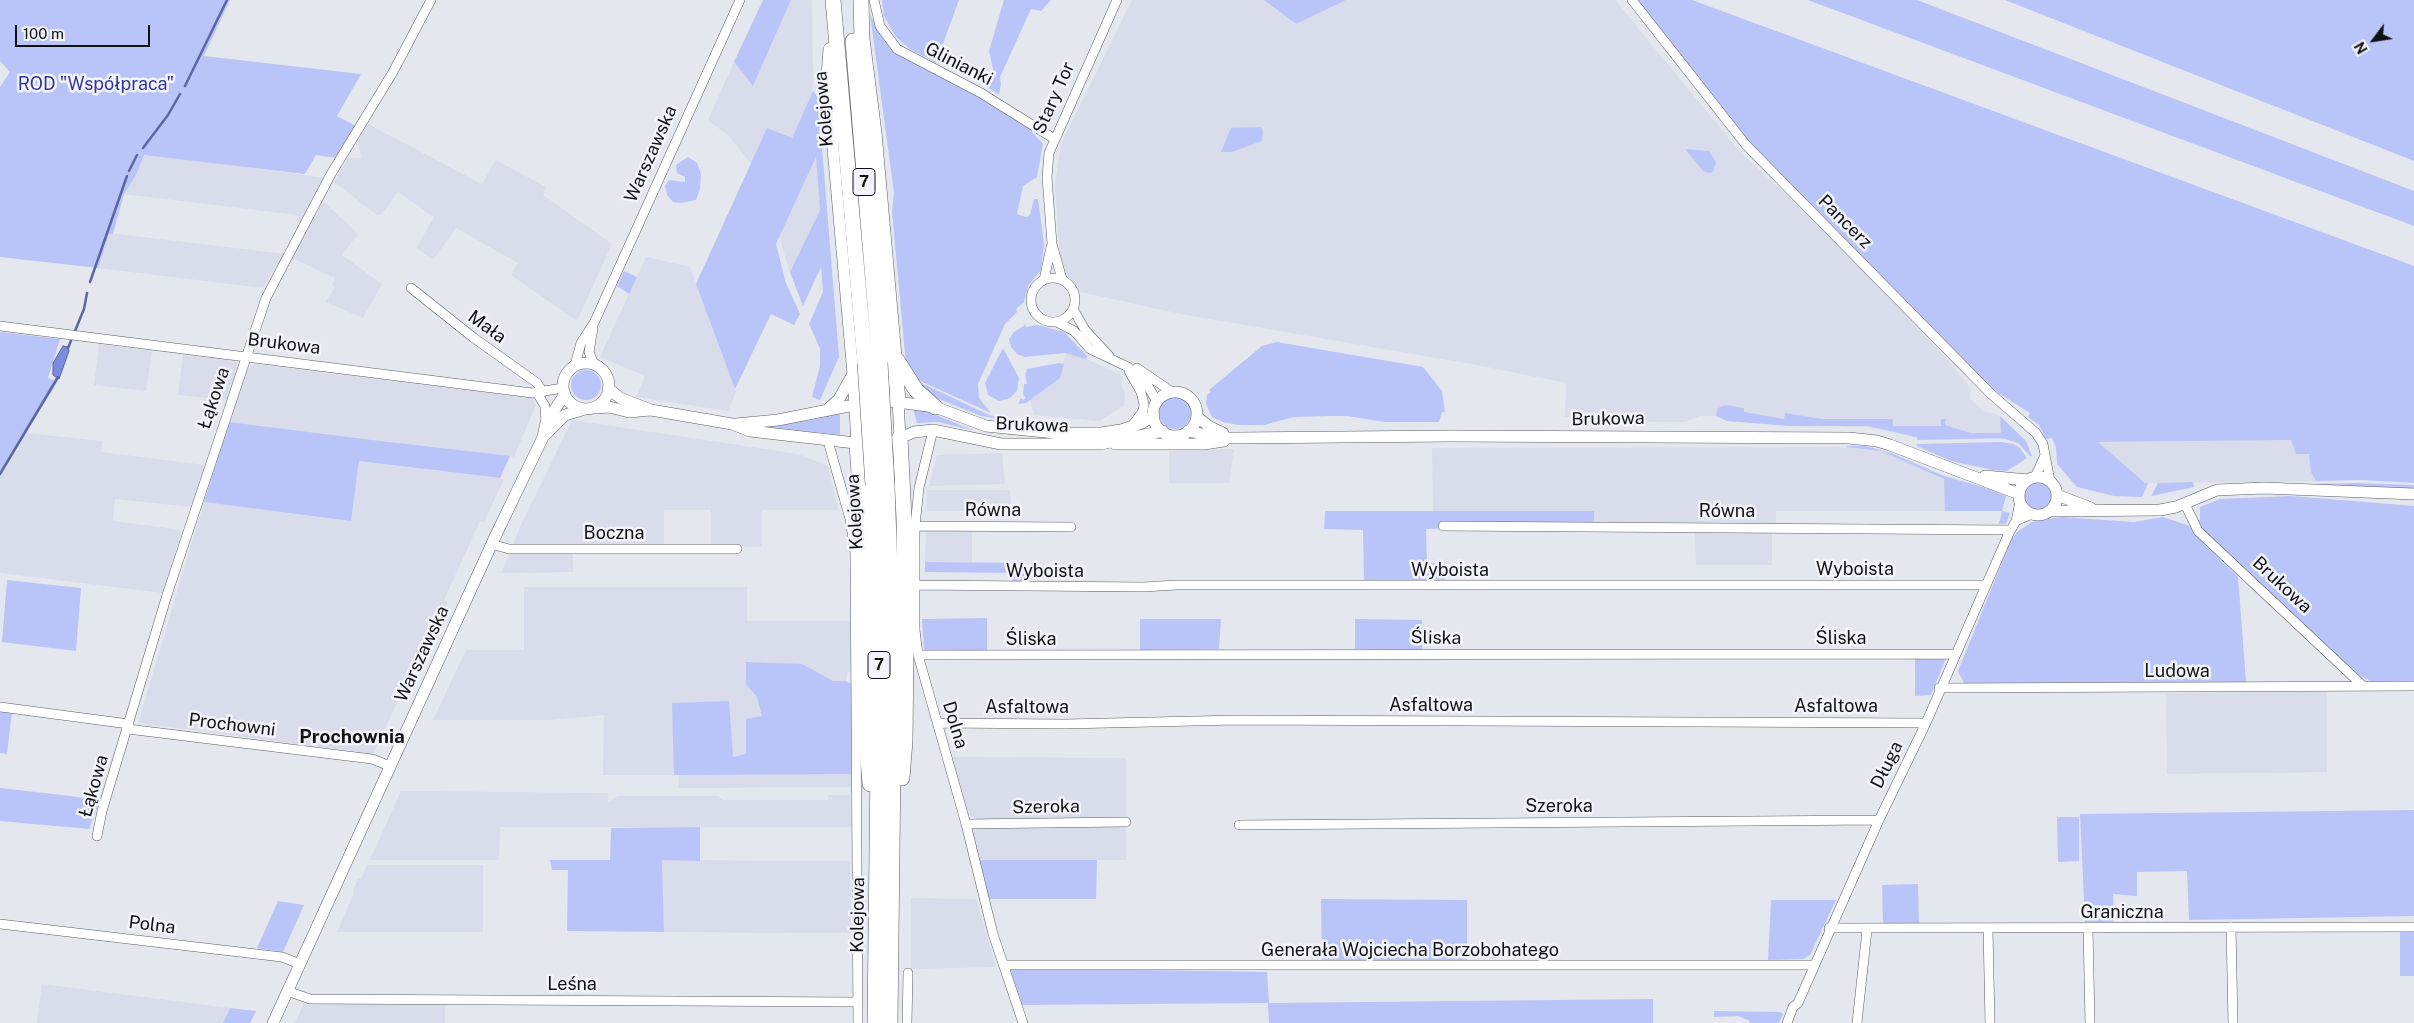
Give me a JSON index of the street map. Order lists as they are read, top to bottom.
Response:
{
  "streets": {
    "highway": ["Kolejowa", "7"],
    "street": [
      "Glinianki",
      "Stary Tor",
      "Warszawska",
      "Pancerz",
      "Mała",
      "Brukowa",
      "Łąkowa",
      "Równa",
      "Boczna",
      "Wyboista",
      "Śliska",
      "Ludowa",
      "Asfaltowa",
      "Prochowni",
      "Dolna",
      "Długa",
      "Szeroka",
      "Graniczna",
      "Polna",
      "Generała Wojciecha Borzobohatego",
      "Leśna"
    ]
  },
  "crossings": [
    ["Glinianki", "Stary Tor"],
    ["Kolejowa", "Leśna"],
    ["Warszawska", "Mała"],
    ["Warszawska", "Brukowa"],
    ["Warszawska", "Boczna"],
    ["Warszawska", "Prochowni"],
    ["Warszawska", "Polna"],
    ["Warszawska", "Leśna"],
    ["Pancerz", "Brukowa"],
    ["Pancerz", "Długa"],
    ["Mała", "Brukowa"],
    ["Brukowa", "Łąkowa"],
    ["Brukowa", "Ludowa"],
    ["Brukowa", "Dolna"],
    ["Brukowa", "Długa"],
    ["Łąkowa", "Prochowni"],
    ["Równa", "Dolna"],
    ["Równa", "Długa"],
    ["Wyboista", "Dolna"],
    ["Wyboista", "Długa"],
    ["Śliska", "Dolna"],
    ["Śliska", "Długa"],
    ["Ludowa", "Długa"],
    ["Asfaltowa", "Dolna"],
    ["Asfaltowa", "Długa"],
    ["Dolna", "Szeroka"],
    ["Dolna", "Generała Wojciecha Borzobohatego"],
    ["Długa", "Szeroka"],
    ["Długa", "Graniczna"],
    ["Długa", "Generała Wojciecha Borzobohatego"]
  ],
  "districts": ["Prochownia"],
  "parks": ["ROD \"Współpraca\""],
  "scale_bar": "100 m",
  "north": "bottom left"
}
